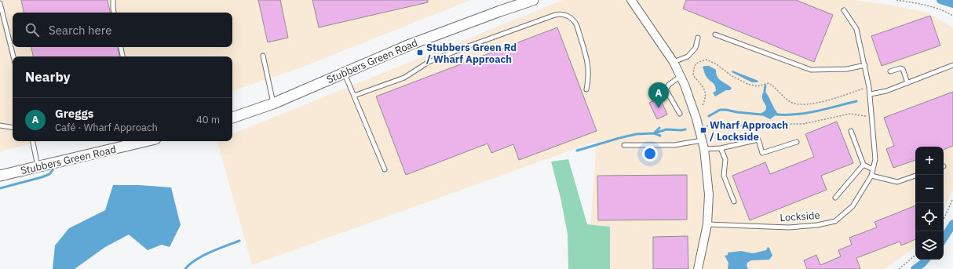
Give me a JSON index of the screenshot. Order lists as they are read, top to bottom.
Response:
{
  "streets": {
    "street": ["Stubbers Green Road"],
    "lane": ["Lockside"]
  },
  "places": {
    "transit": ["Stubbers Green Rd / Wharf Approach", "Wharf Approach / Lockside"]
  },
  "page": {
    "search": "Search here",
    "heading": "Nearby",
    "pins": "A",
    "list": [
      {
        "mark": "A",
        "name": "Greggs",
        "note": "Café · Wharf Approach",
        "value": "40 m"
      }
    ],
    "map_buttons": ["+", "−"]
  }
}
